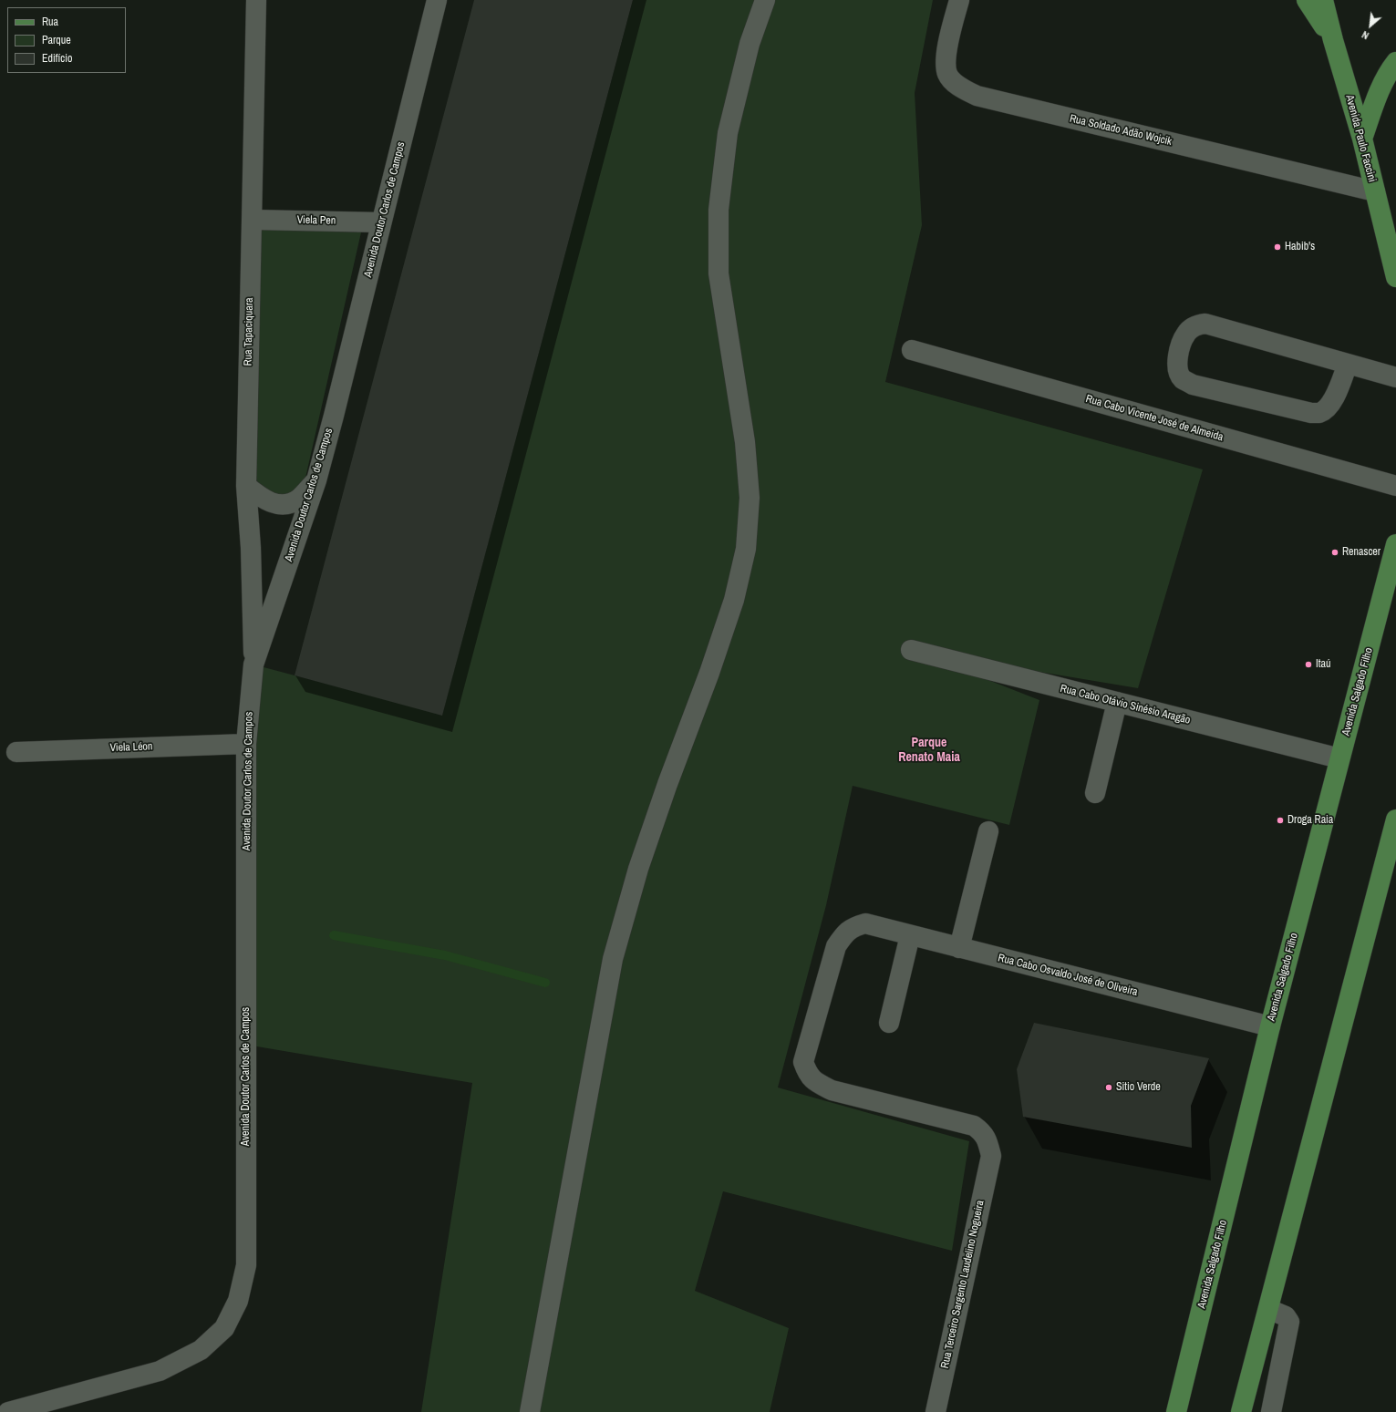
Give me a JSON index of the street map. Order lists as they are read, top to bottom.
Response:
{
  "streets": {
    "main road": ["Avenida Paulo Faccini", "Avenida Salgado Filho"],
    "street": [
      "Rua Soldado Adão Wojcik",
      "Avenida Doutor Carlos de Campos",
      "Viela Pen",
      "Rua Tapaciquara",
      "Rua Cabo Vicente José de Almeida",
      "Rua Cabo Otávio Sinésio Aragão",
      "Viela Léon",
      "Rua Cabo Osvaldo José de Oliveira",
      "Rua Terceiro Sargento Laudelino Nogueira"
    ]
  },
  "crossings": [
    ["Rua Soldado Adão Wojcik", "Avenida Paulo Faccini"],
    ["Avenida Doutor Carlos de Campos", "Viela Pen"],
    ["Avenida Doutor Carlos de Campos", "Rua Tapaciquara"],
    ["Avenida Doutor Carlos de Campos", "Viela Léon"],
    ["Viela Pen", "Rua Tapaciquara"],
    ["Avenida Salgado Filho", "Rua Cabo Otávio Sinésio Aragão"],
    ["Avenida Salgado Filho", "Rua Cabo Osvaldo José de Oliveira"],
    ["Rua Cabo Osvaldo José de Oliveira", "Rua Terceiro Sargento Laudelino Nogueira"]
  ],
  "districts": ["Parque Renato Maia"],
  "places": [
    "Habib's",
    "Renascer",
    "Itaú",
    "Droga Raia",
    "Sitio Verde"
  ],
  "legend": ["Rua", "Parque", "Edifício"],
  "north": "bottom left"
}
